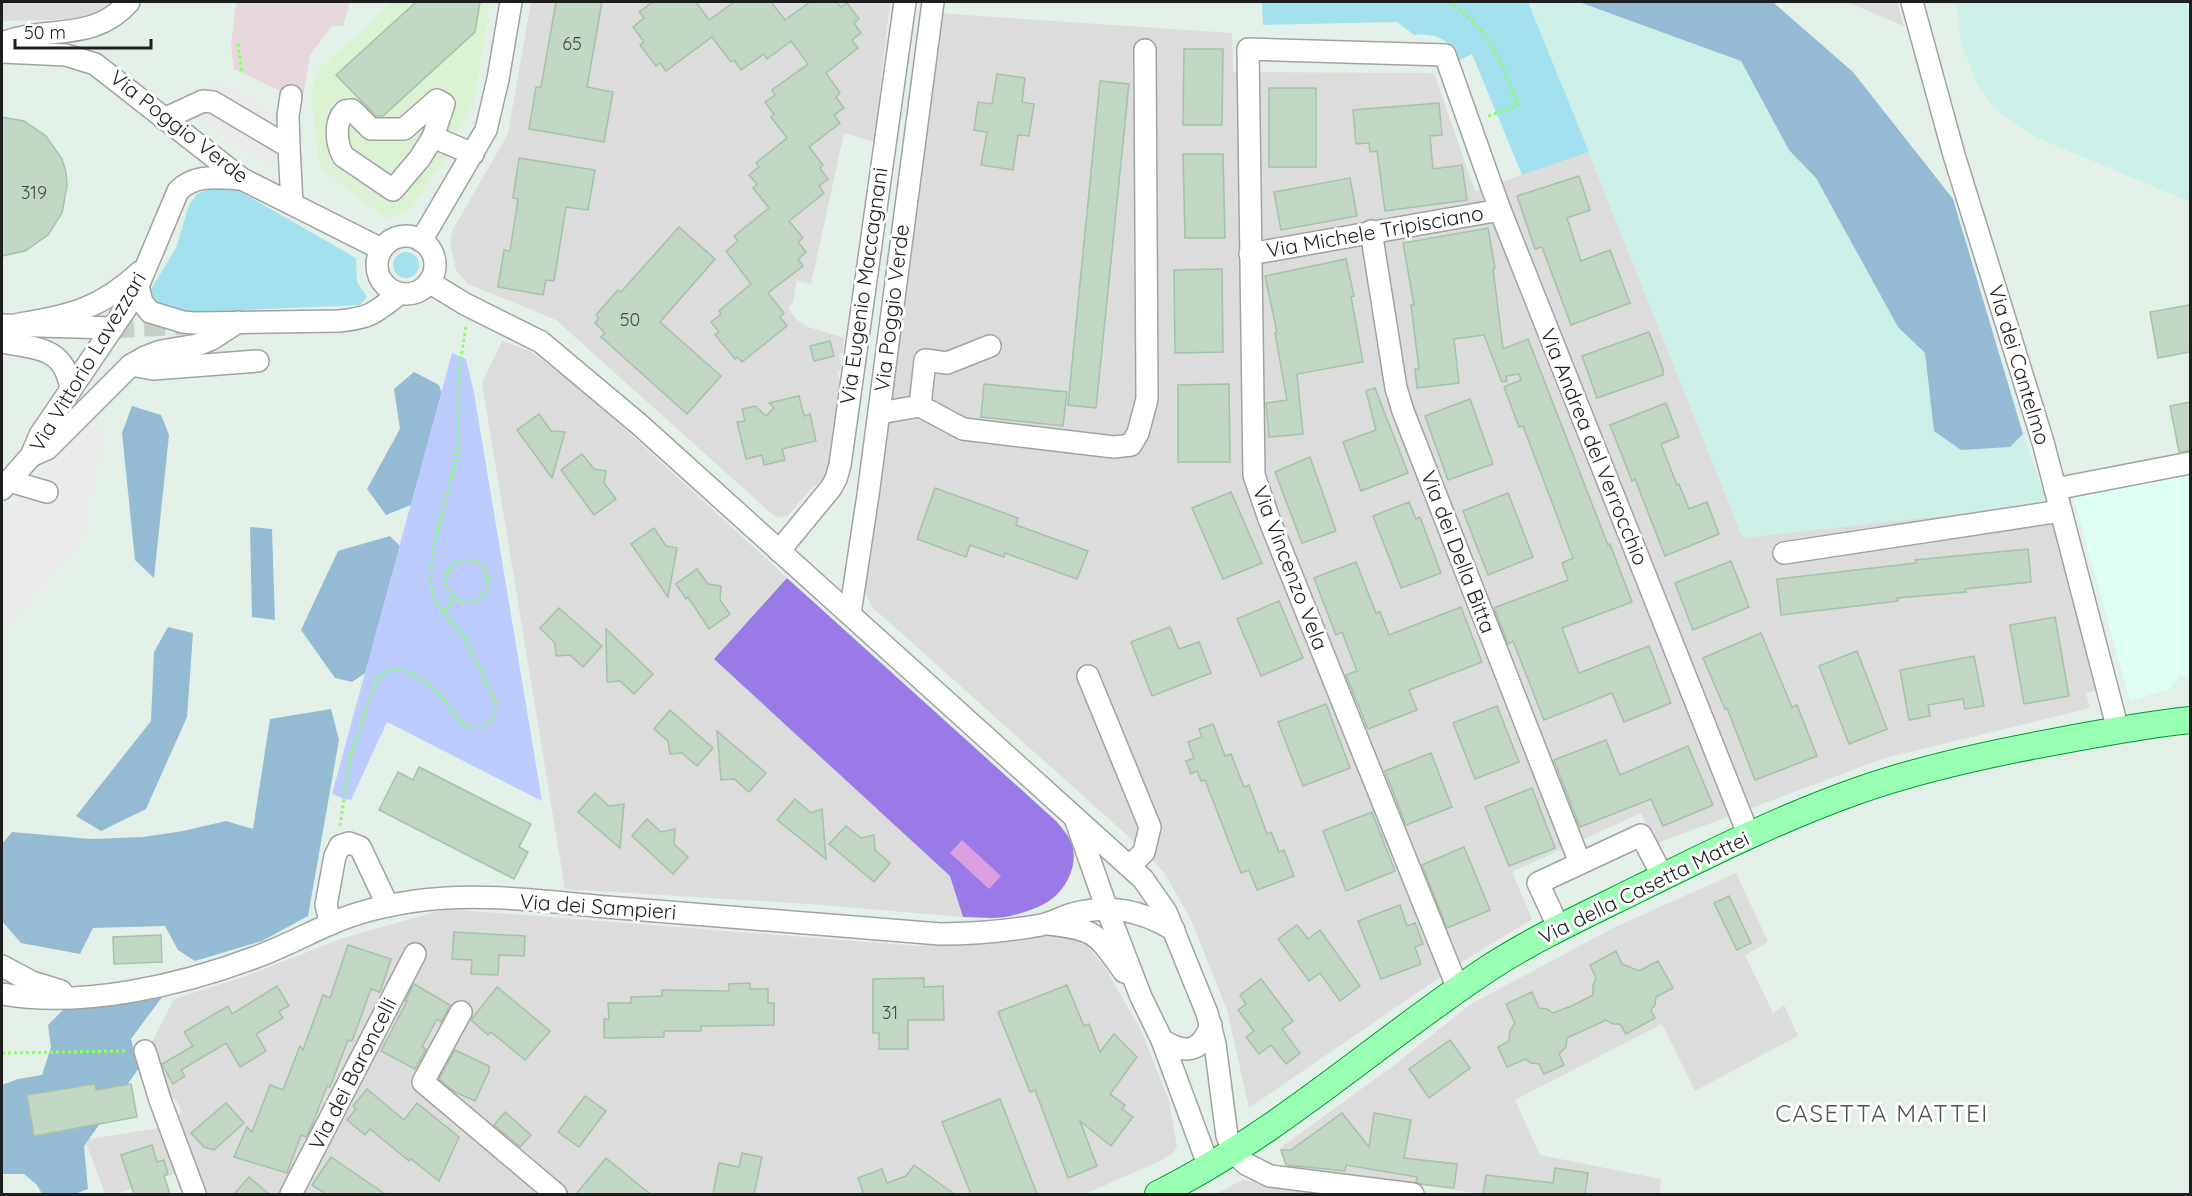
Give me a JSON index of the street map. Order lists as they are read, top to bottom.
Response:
{
  "streets": {
    "main road": ["Via della Casetta Mattei"],
    "street": [
      "Via Poggio Verde",
      "Via Michele Tripisciano",
      "Via Eugenio Maccagnani",
      "Via Vittorio Lavezzari",
      "Via dei Cantelmo",
      "Via Andrea del Verrocchio",
      "Via dei Della Bitta",
      "Via Vincenzo Vela",
      "Via dei Sampieri",
      "Via dei Baroncelli"
    ]
  },
  "crossings": [
    ["Via Poggio Verde", "Via Vittorio Lavezzari"],
    ["Via Michele Tripisciano", "Via Andrea del Verrocchio"],
    ["Via Michele Tripisciano", "Via dei Della Bitta"],
    ["Via Michele Tripisciano", "Via Vincenzo Vela"],
    ["Via dei Cantelmo", "Via della Casetta Mattei"],
    ["Via Andrea del Verrocchio", "Via Vincenzo Vela"],
    ["Via Andrea del Verrocchio", "Via della Casetta Mattei"],
    ["Via Vincenzo Vela", "Via della Casetta Mattei"]
  ],
  "districts": ["CASETTA MATTEI"],
  "house_numbers": [
    "65",
    "319",
    "50",
    "31"
  ],
  "scale_bar": "50 m"
}
